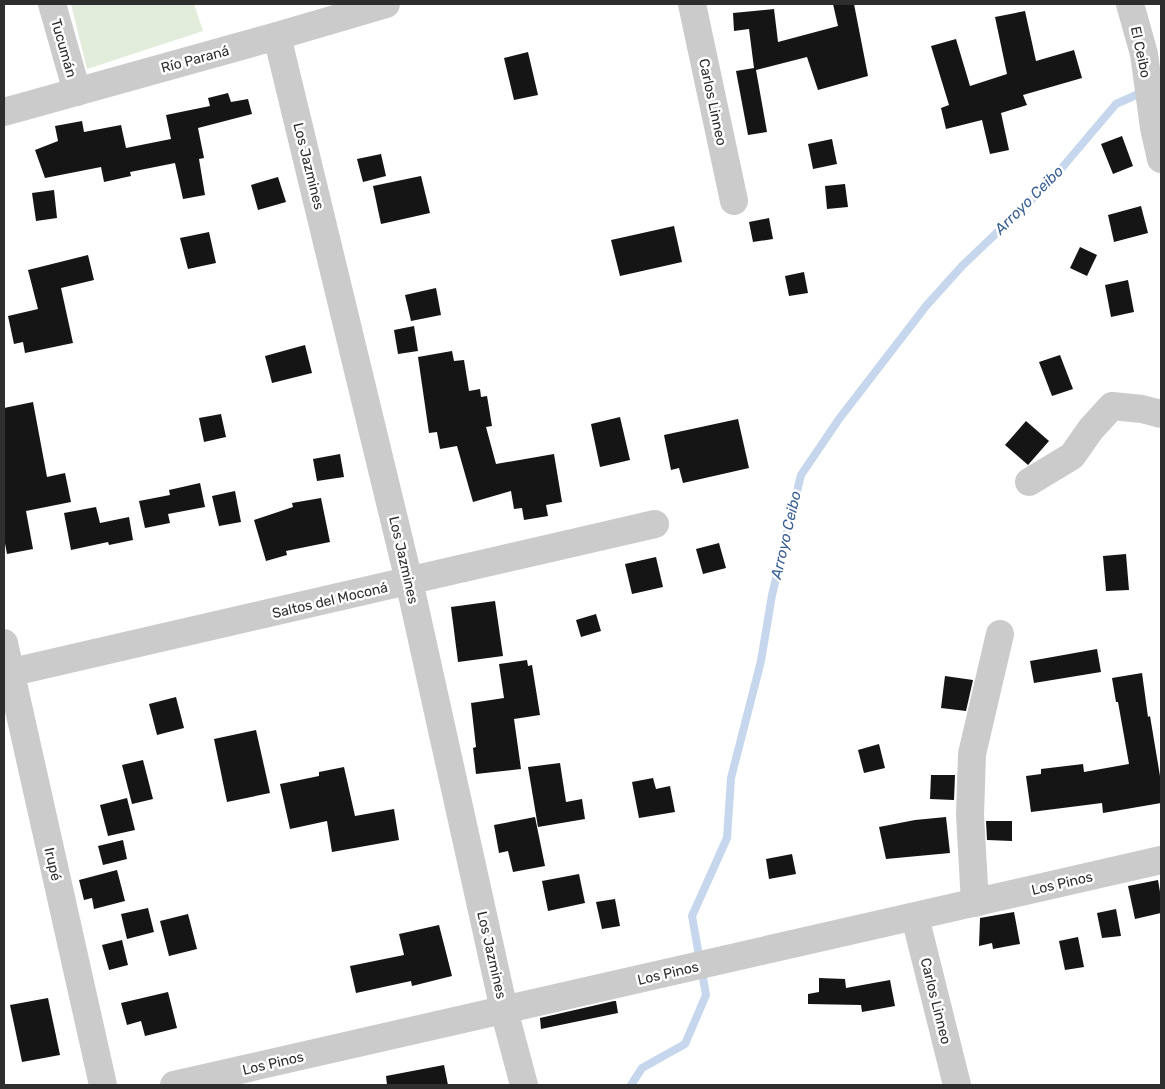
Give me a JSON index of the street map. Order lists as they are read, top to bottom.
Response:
{
  "streets": {
    "street": [
      "Tucumán",
      "El Ceibo",
      "Río Paraná",
      "Carlos Linneo",
      "Los Jazmines",
      "Saltos del Moconá",
      "Irupé",
      "Los Pinos"
    ]
  },
  "crossings": [
    ["Tucumán", "Río Paraná"],
    ["Río Paraná", "Los Jazmines"],
    ["Carlos Linneo", "Los Pinos"],
    ["Los Jazmines", "Saltos del Moconá"],
    ["Los Jazmines", "Los Pinos"],
    ["Saltos del Moconá", "Irupé"]
  ],
  "water": ["Arroyo Ceibo"]
}
